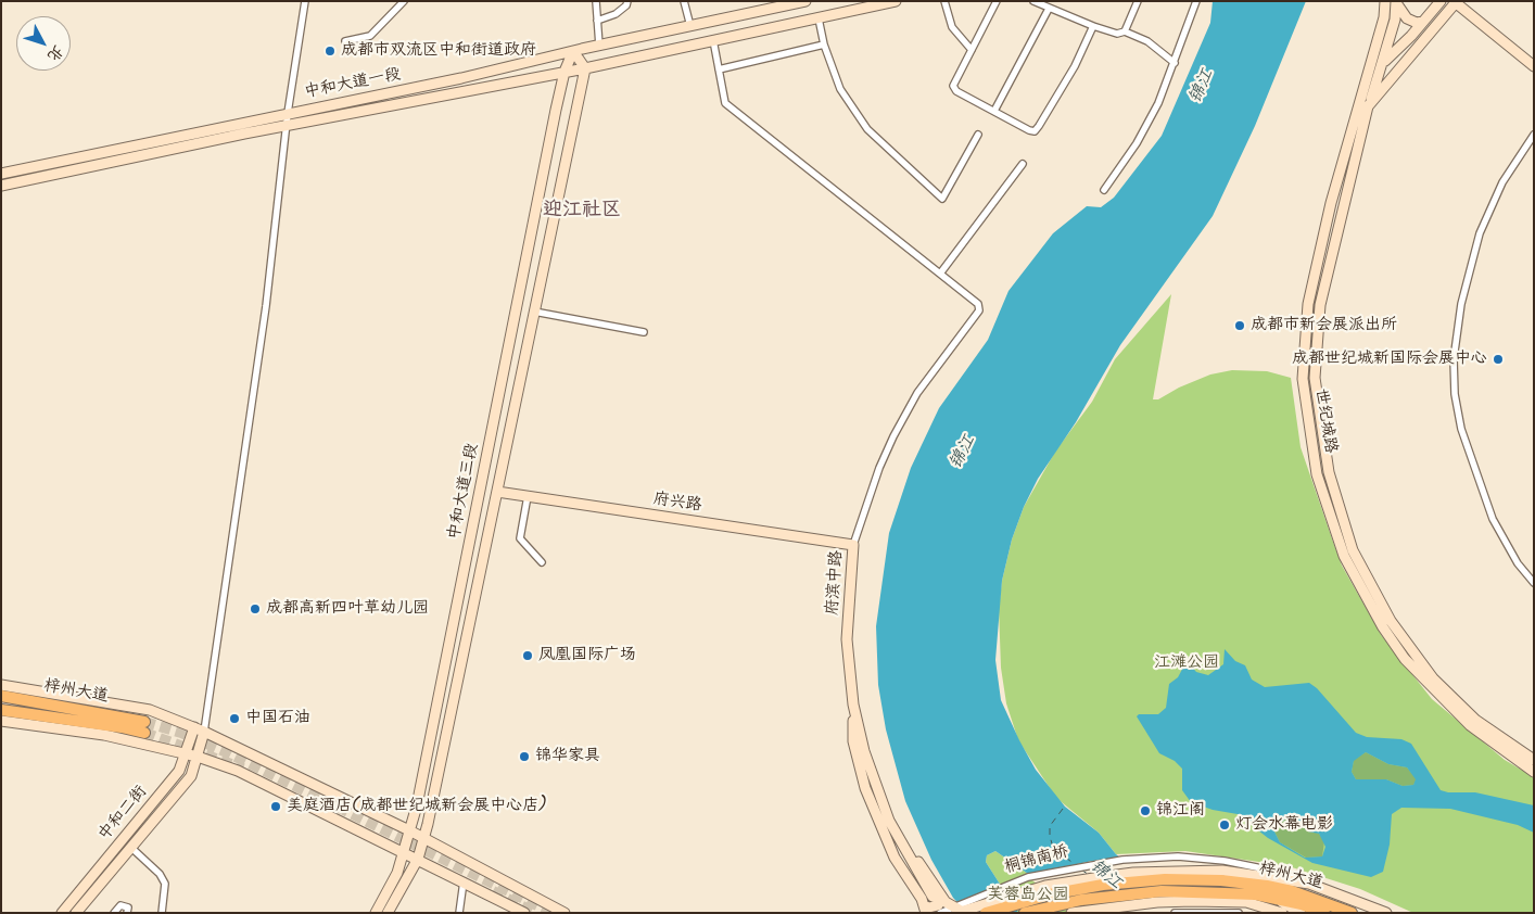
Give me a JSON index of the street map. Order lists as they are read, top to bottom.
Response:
{
  "streets": {
    "highway": ["梓州大道"],
    "main road": [
      "中和大道一段",
      "世纪城路",
      "中和大道三段",
      "府兴路",
      "府滨中路",
      "中和二街",
      "桐锦南桥"
    ]
  },
  "crossings": [
    ["中和大道一段", "中和大道三段"],
    ["府兴路", "府滨中路"],
    ["府滨中路", "桐锦南桥"],
    ["梓州大道", "桐锦南桥"]
  ],
  "districts": ["迎江社区"],
  "water": ["锦江"],
  "parks": ["江滩公园", "芙蓉岛公园"],
  "places": [
    "成都市双流区中和街道政府",
    "成都市新会展派出所",
    "成都世纪城新国际会展中心",
    "成都高新四叶草幼儿园",
    "凤凰国际广场",
    "中国石油",
    "锦华家具",
    "美庭酒店(成都世纪城新会展中心店)",
    "锦江阁",
    "灯会水幕电影"
  ],
  "north": "bottom right"
}
